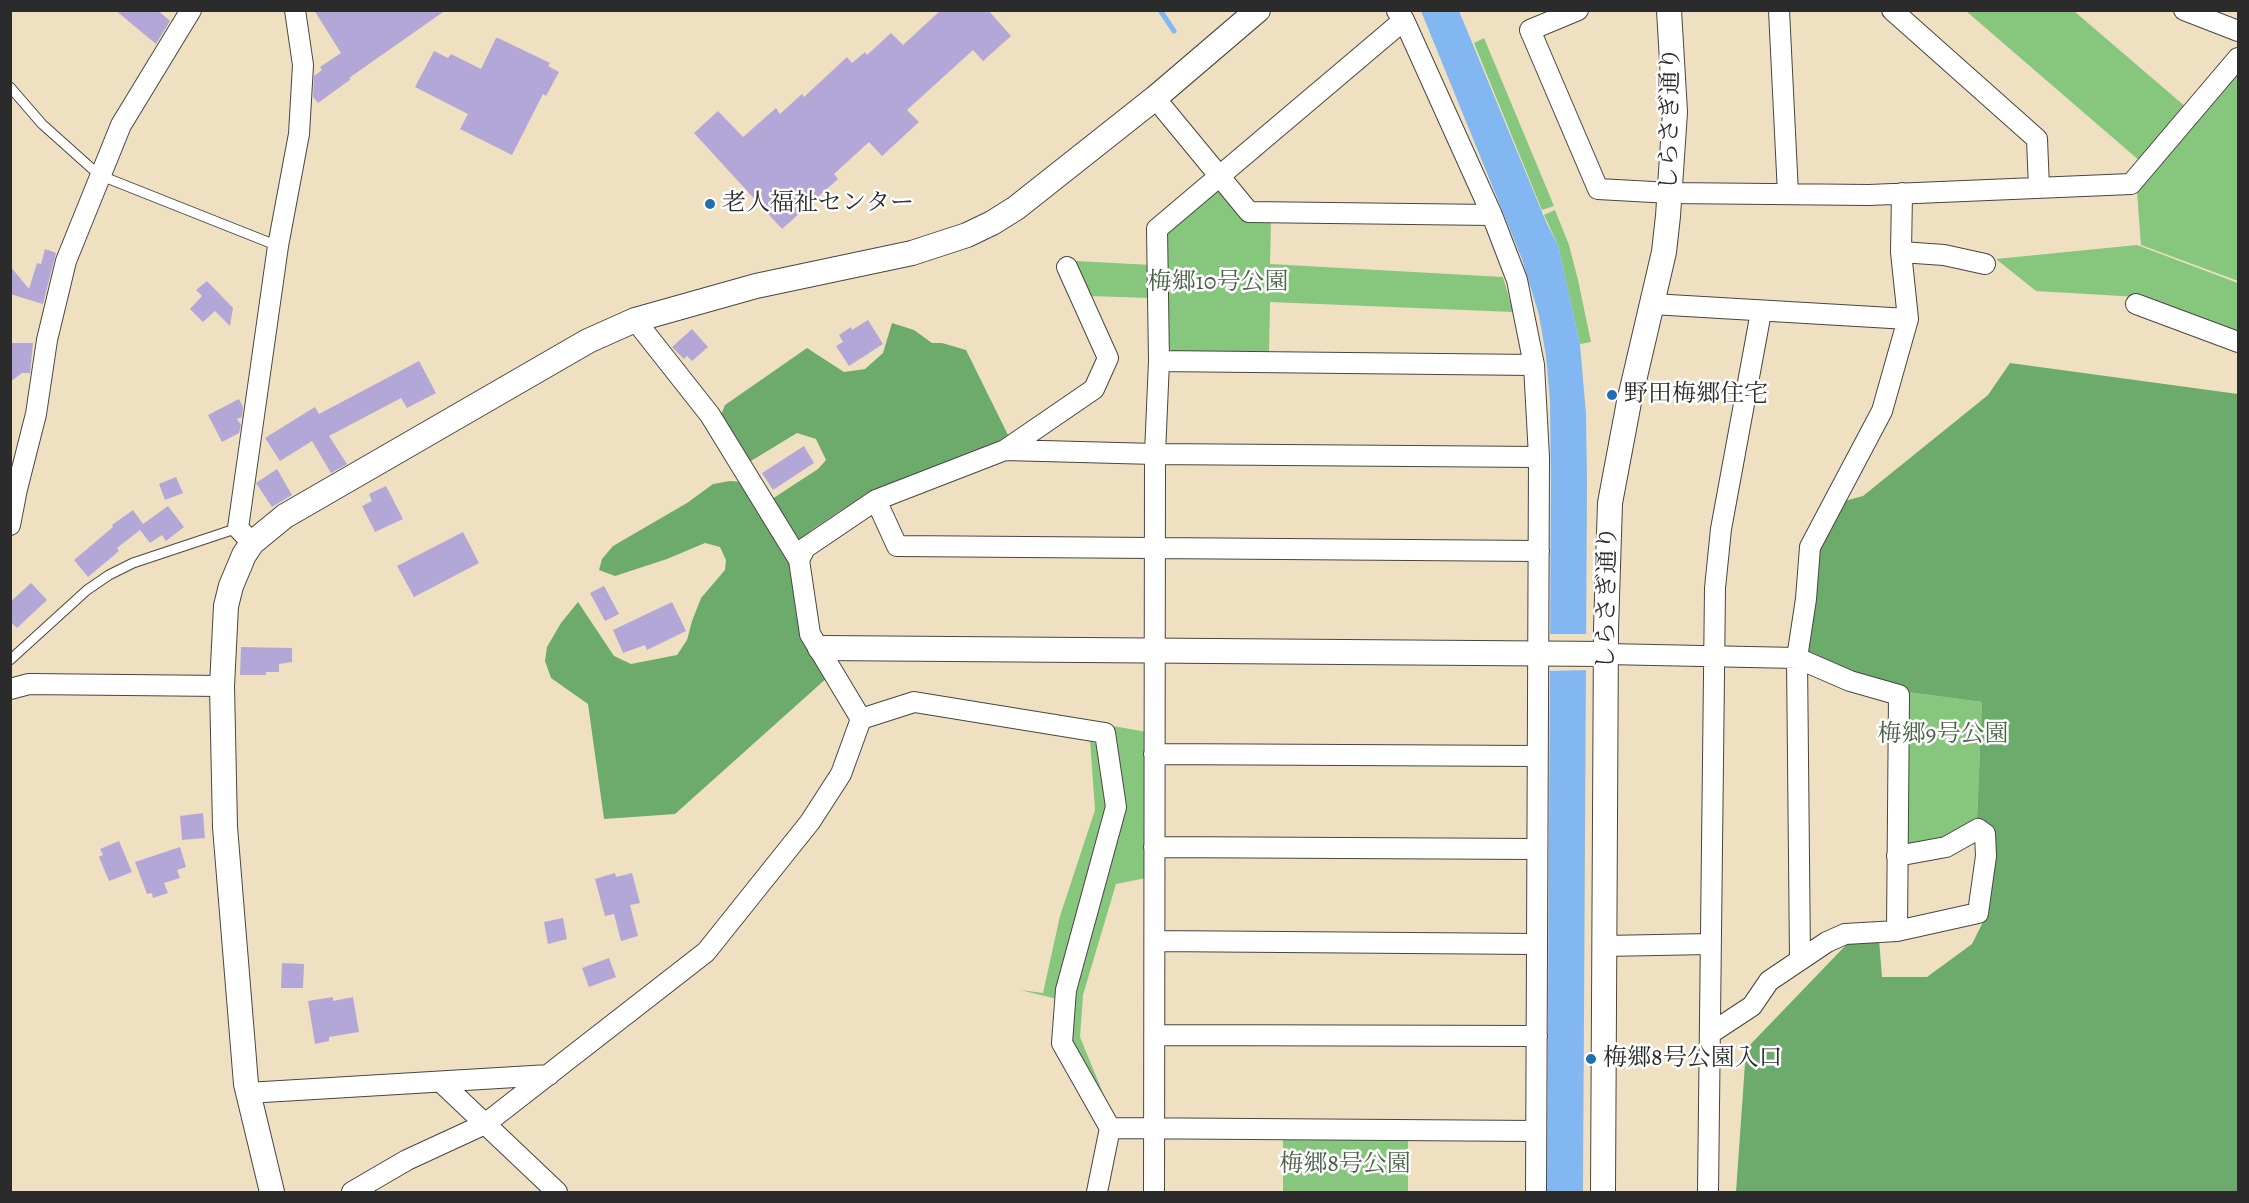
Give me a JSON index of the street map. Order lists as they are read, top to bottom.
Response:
{
  "streets": {
    "street": ["しらさぎ通り"]
  },
  "parks": ["梅郷10号公園", "梅郷9号公園", "梅郷8号公園"],
  "places": ["老人福祉センター", "野田梅郷住宅", "梅郷8号公園入口"]
}
